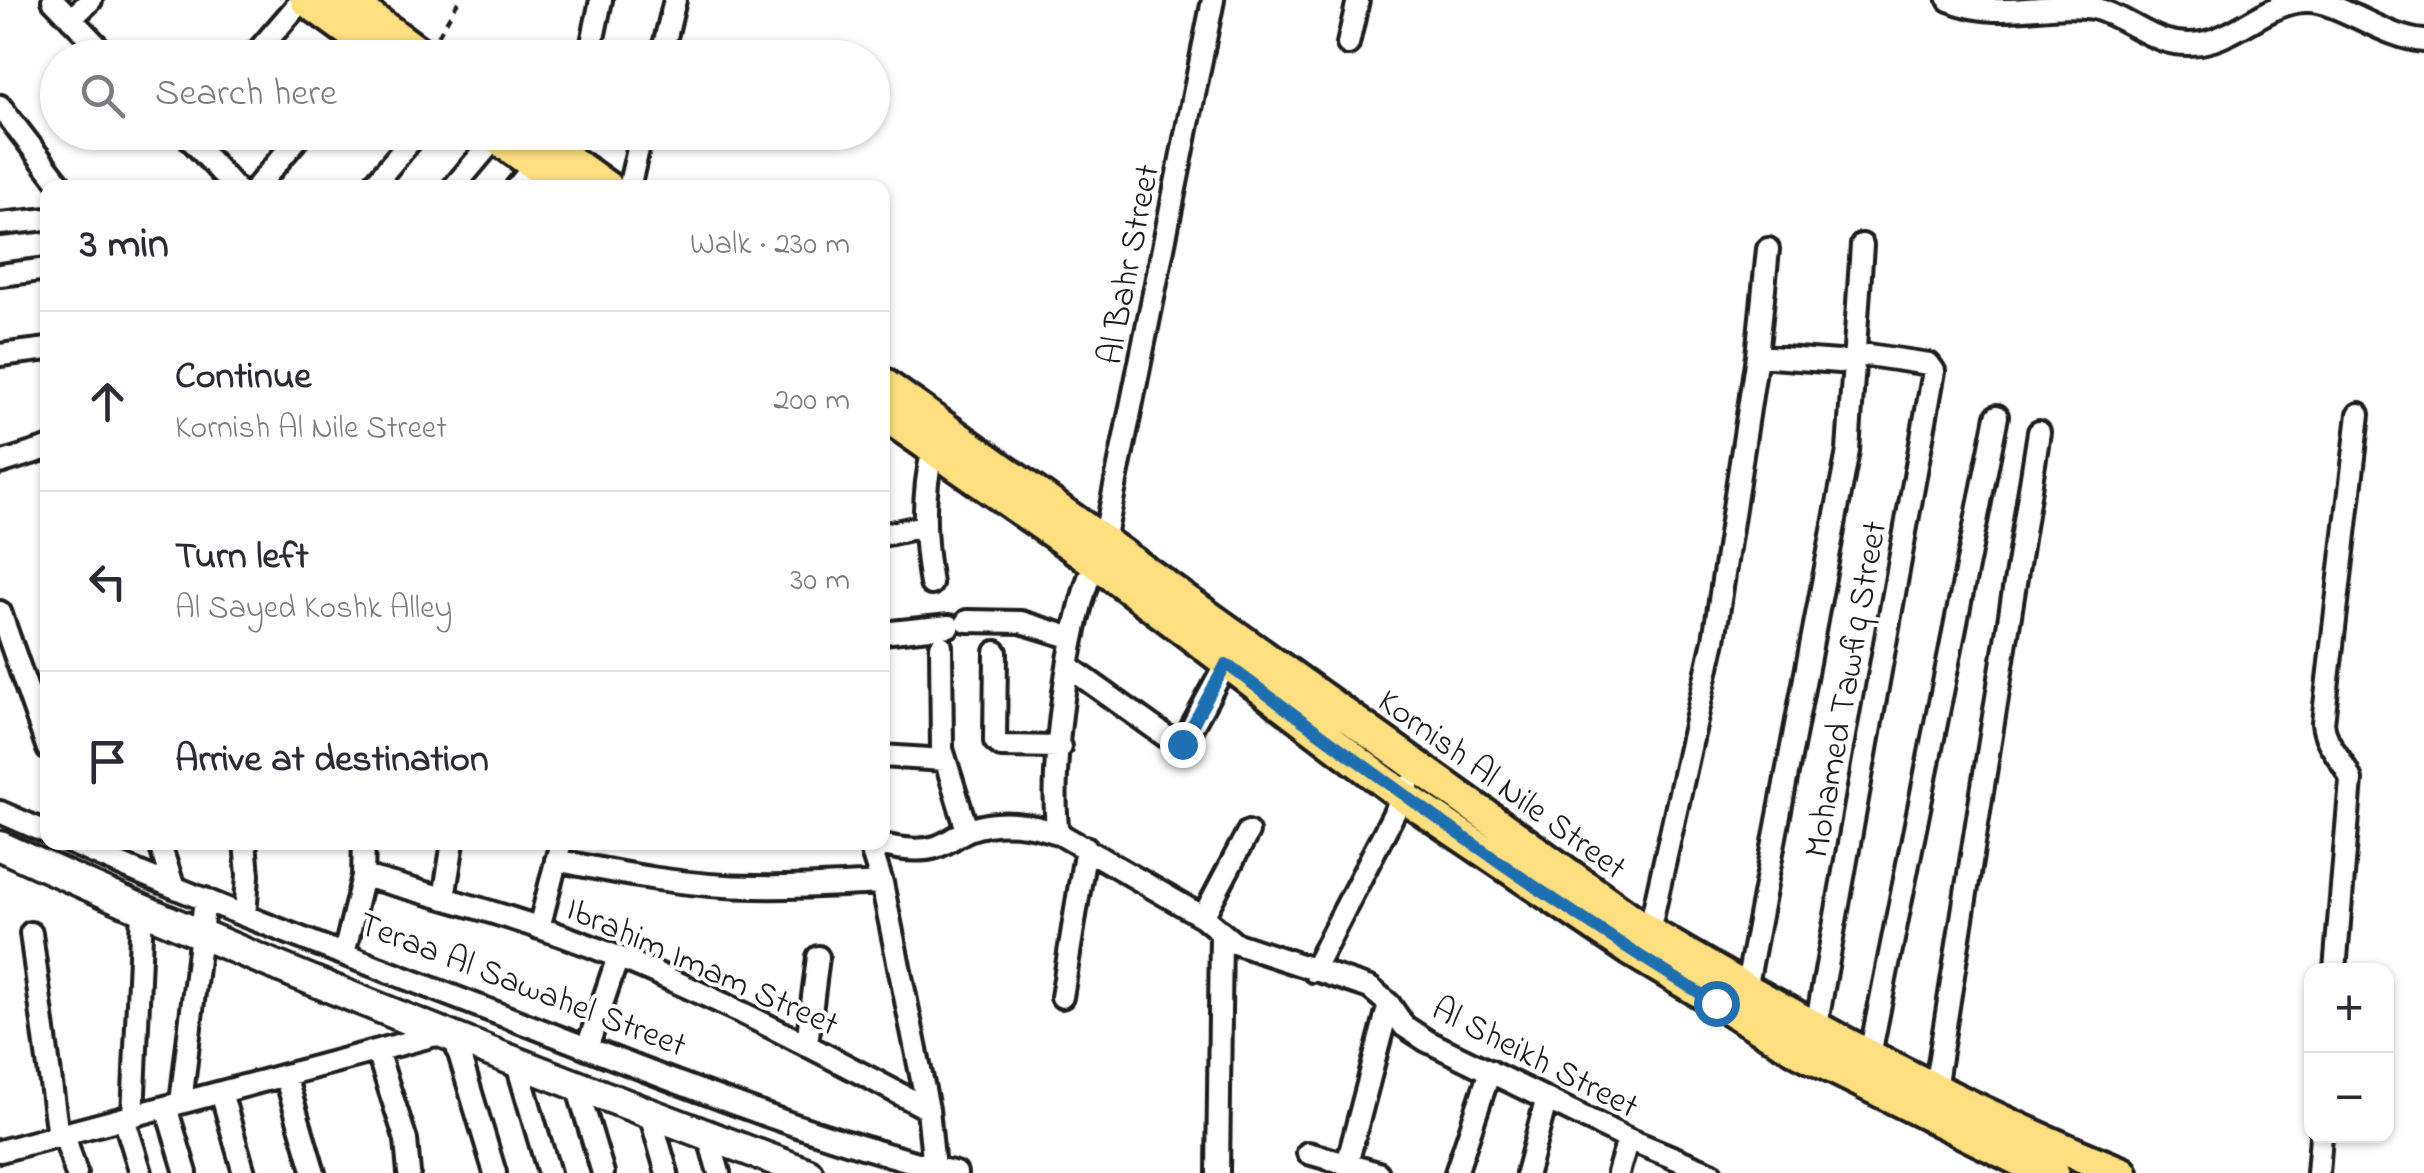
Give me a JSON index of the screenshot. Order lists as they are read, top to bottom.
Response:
{
  "streets": {
    "main road": ["Kornish Al Nile Street"],
    "street": [
      "Al Bahr Street",
      "Mohamed Tawfiq Street",
      "Ibrahim Imam Street",
      "Teraa Al Sawahel Street",
      "Al Sheikh Street"
    ]
  },
  "crossings": [
    ["Al Bahr Street", "Kornish Al Nile Street"],
    ["Mohamed Tawfiq Street", "Kornish Al Nile Street"]
  ],
  "page": {
    "search": "Search here",
    "heading": ["3 min", "Walk · 230 m"],
    "list": [
      ["Continue", "Kornish Al Nile Street", "200 m"],
      ["Turn left", "Al Sayed Koshk Alley", "30 m"],
      "Arrive at destination"
    ],
    "map_buttons": ["+", "−"]
  }
}
